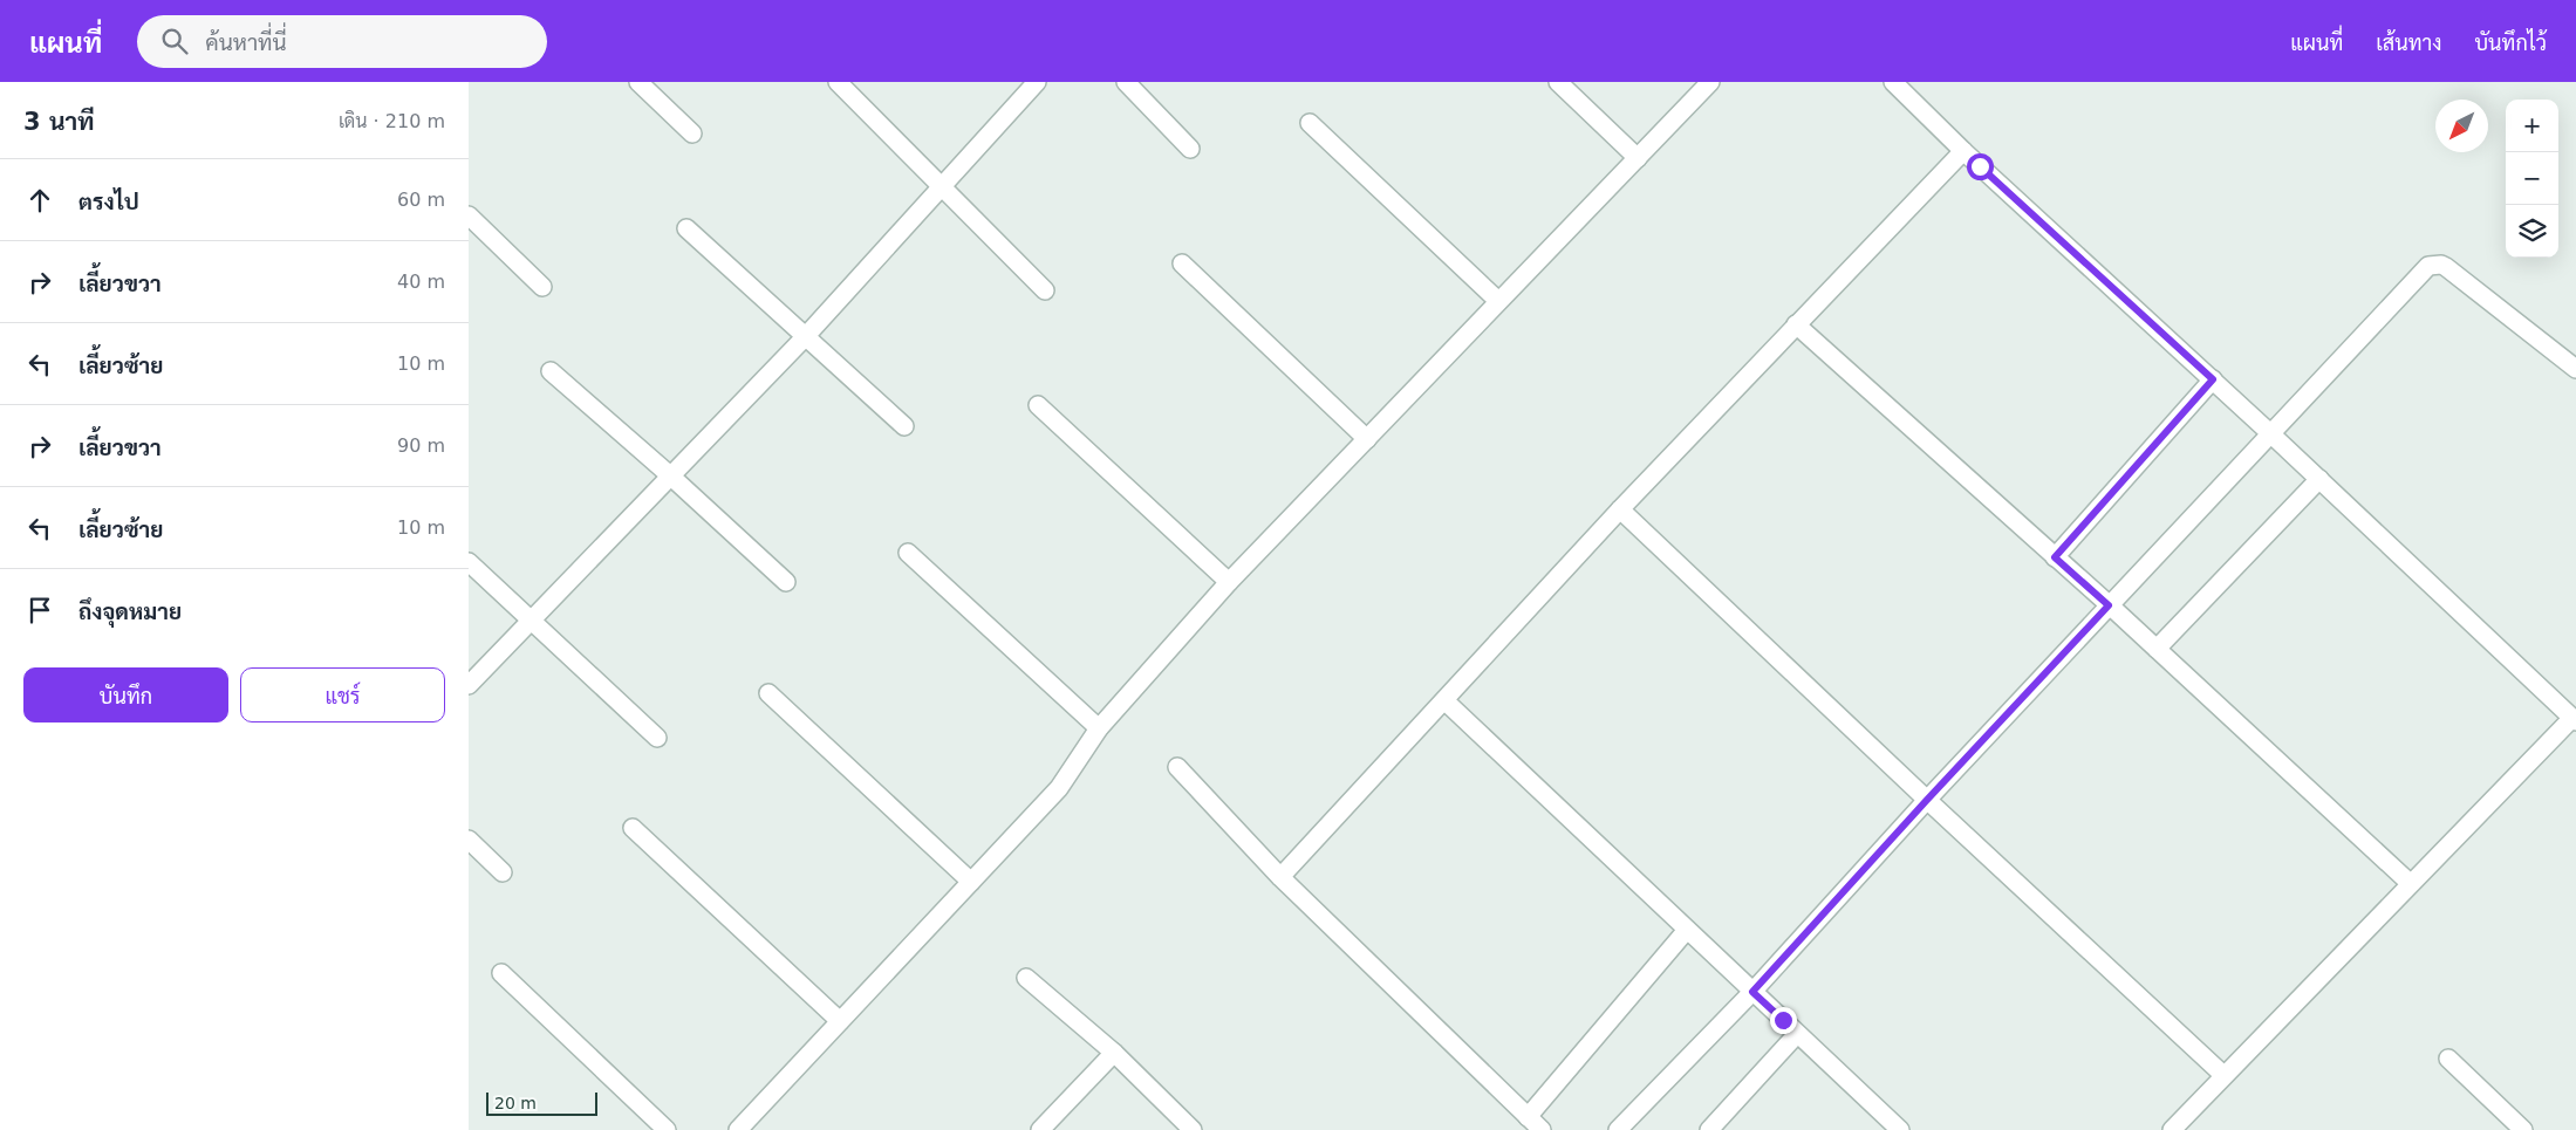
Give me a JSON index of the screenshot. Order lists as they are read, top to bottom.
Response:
{
  "scale_bar": "20 m",
  "north": "bottom left",
  "page": {
    "header": "แผนที่",
    "search": "ค้นหาที่นี่",
    "nav": ["แผนที่", "เส้นทาง", "บันทึกไว้"],
    "heading": ["3 นาที", "เดิน · 210 m"],
    "map_buttons": ["+", "−"],
    "list": [
      ["ตรงไป", "60 m"],
      ["เลี้ยวขวา", "40 m"],
      ["เลี้ยวซ้าย", "10 m"],
      ["เลี้ยวขวา", "90 m"],
      ["เลี้ยวซ้าย", "10 m"],
      "ถึงจุดหมาย"
    ],
    "buttons": ["บันทึก", "แชร์"],
    "scale": "20 m"
  }
}
